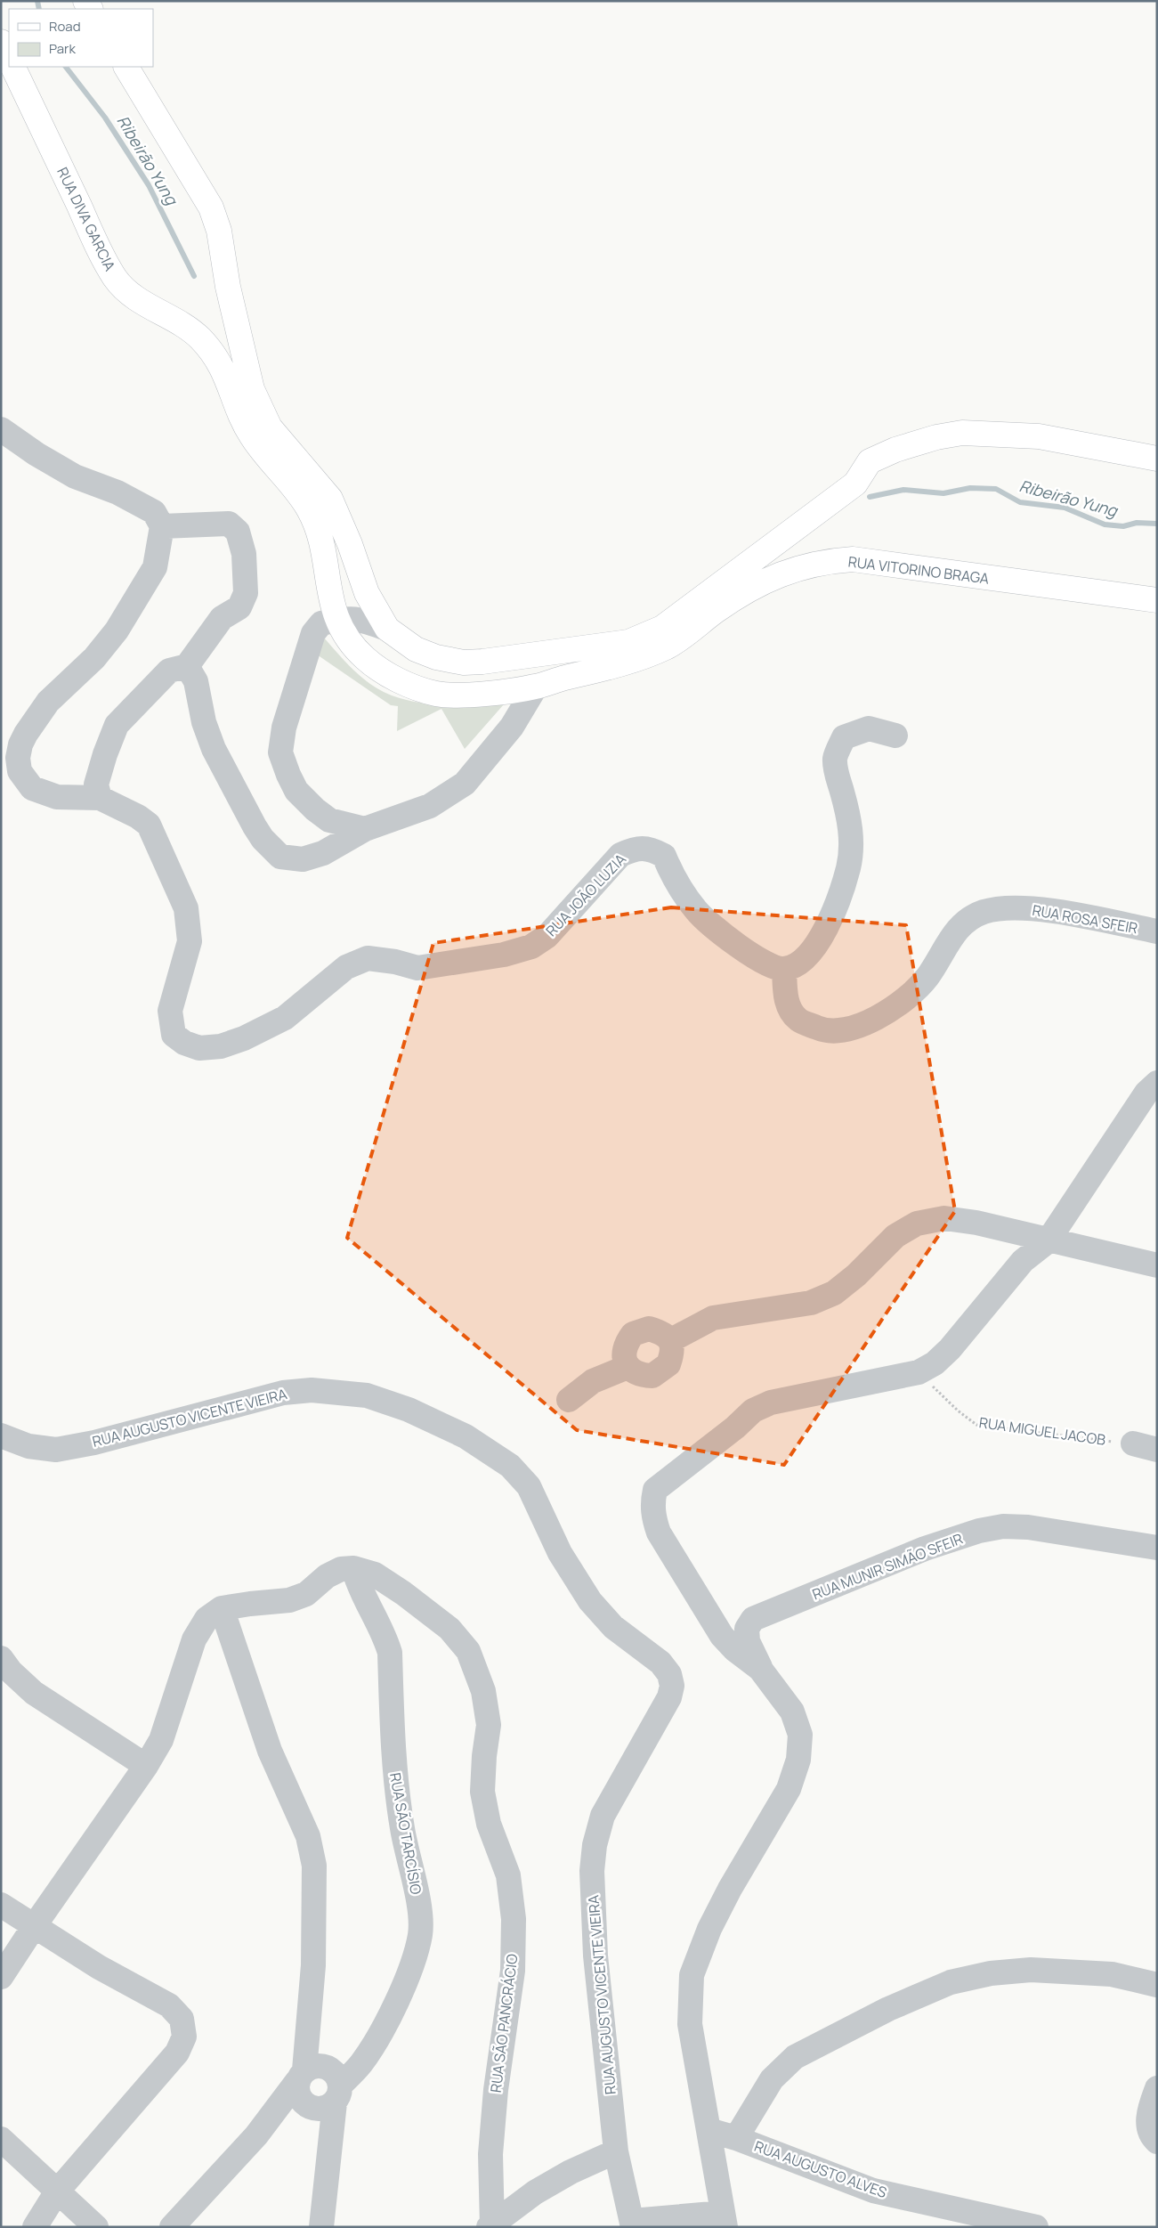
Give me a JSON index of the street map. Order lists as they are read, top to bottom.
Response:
{
  "streets": {
    "main road": ["RUA DIVA GARCIA", "RUA VITORINO BRAGA"],
    "street": [
      "RUA JOÃO LUZIA",
      "RUA ROSA SFEIR",
      "RUA AUGUSTO VICENTE VIEIRA",
      "RUA MUNIR SIMÃO SFEIR",
      "RUA SÃO TARCÍSIO",
      "RUA SÃO PANCRÁCIO",
      "RUA AUGUSTO ALVES"
    ],
    "path": ["RUA MIGUEL JACOB"]
  },
  "crossings": [
    ["RUA DIVA GARCIA", "RUA VITORINO BRAGA"],
    ["RUA JOÃO LUZIA", "RUA ROSA SFEIR"],
    ["RUA SÃO TARCÍSIO", "RUA SÃO PANCRÁCIO"]
  ],
  "water": ["Ribeirão Yung"],
  "legend": ["Road", "Park"]
}
